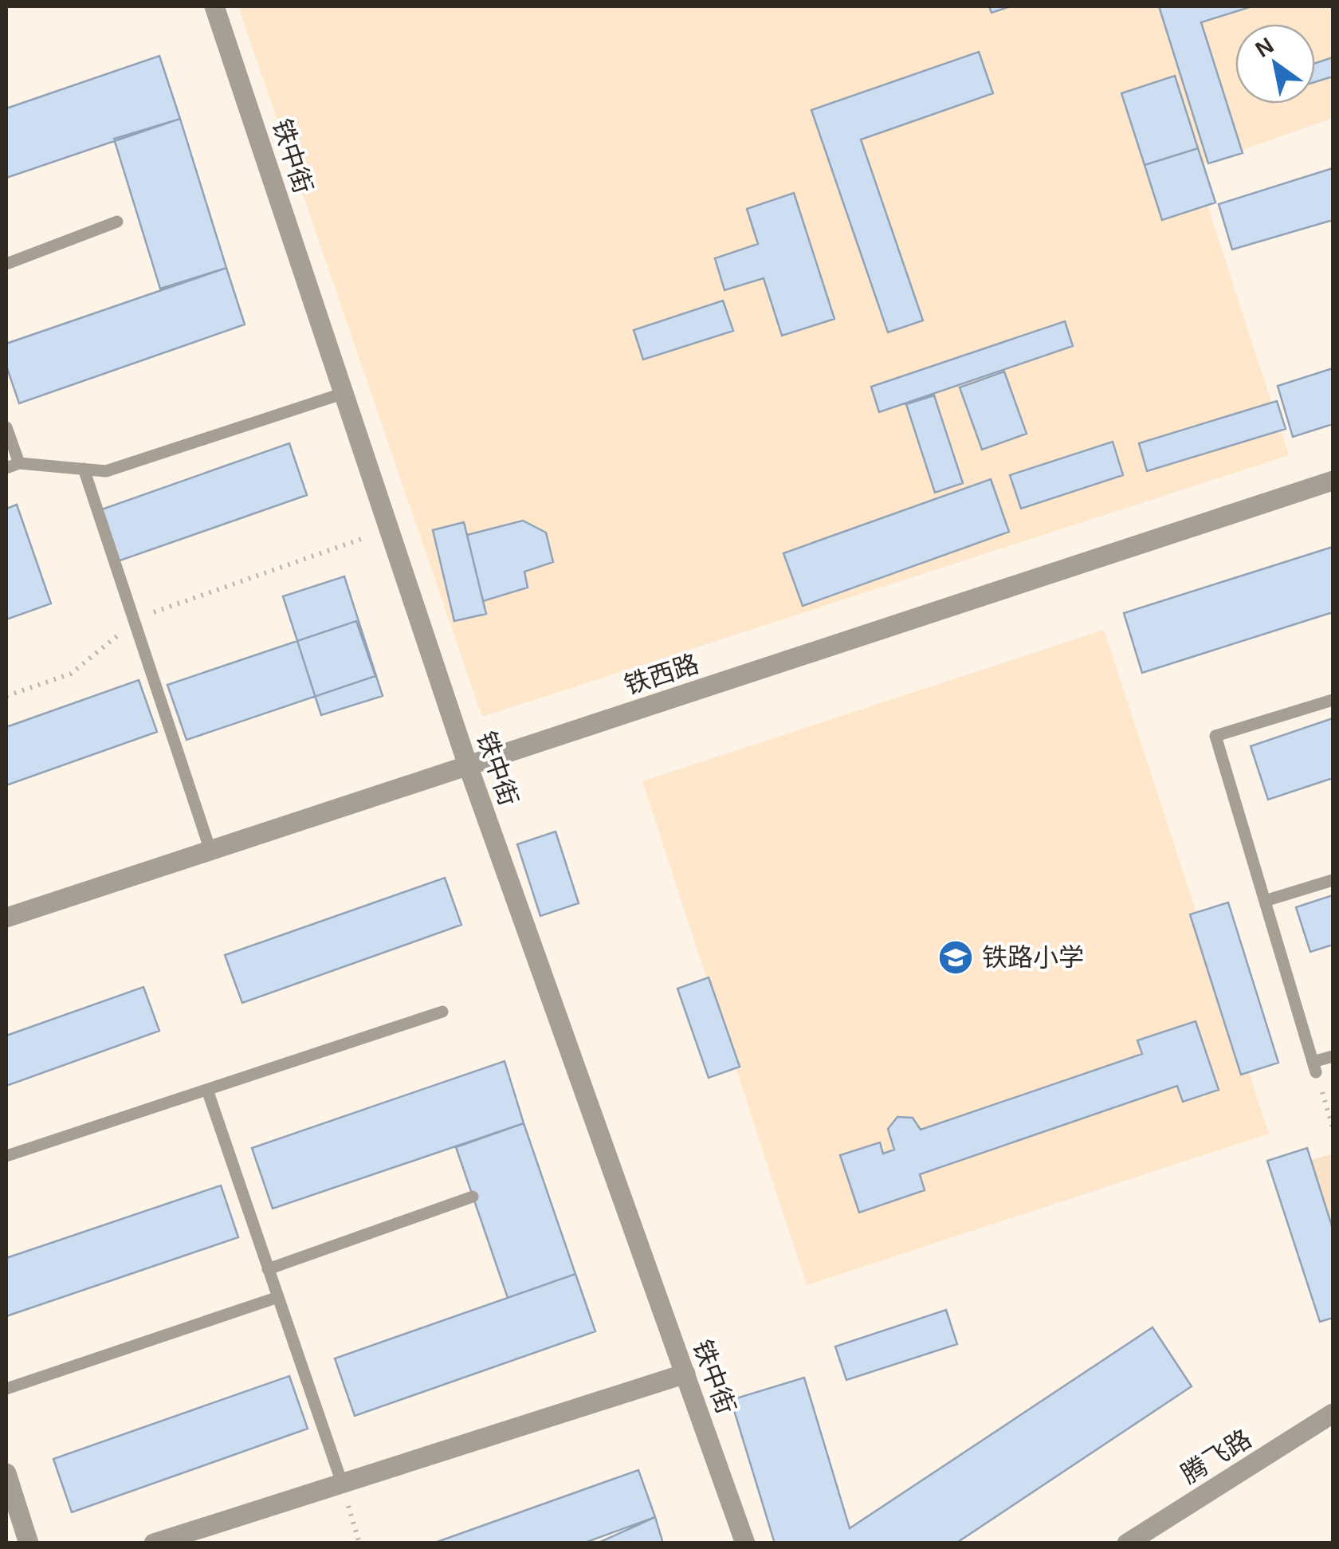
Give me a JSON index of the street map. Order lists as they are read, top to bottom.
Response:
{
  "streets": {
    "street": ["铁中街", "铁西路", "腾飞路"]
  },
  "crossings": [
    ["铁中街", "铁西路"]
  ],
  "places": {
    "school or university": ["铁路小学"]
  },
  "north": "top left"
}
